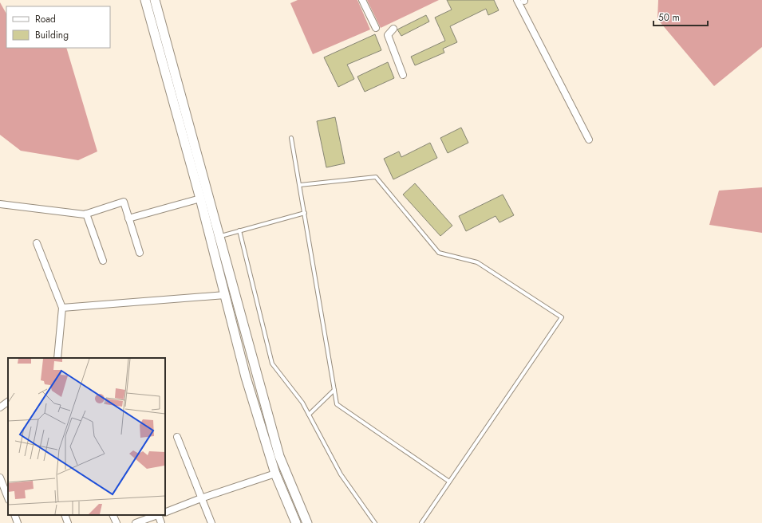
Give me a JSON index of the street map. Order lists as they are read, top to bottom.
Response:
{
  "legend": ["Road", "Building"],
  "scale_bar": "50 m"
}
